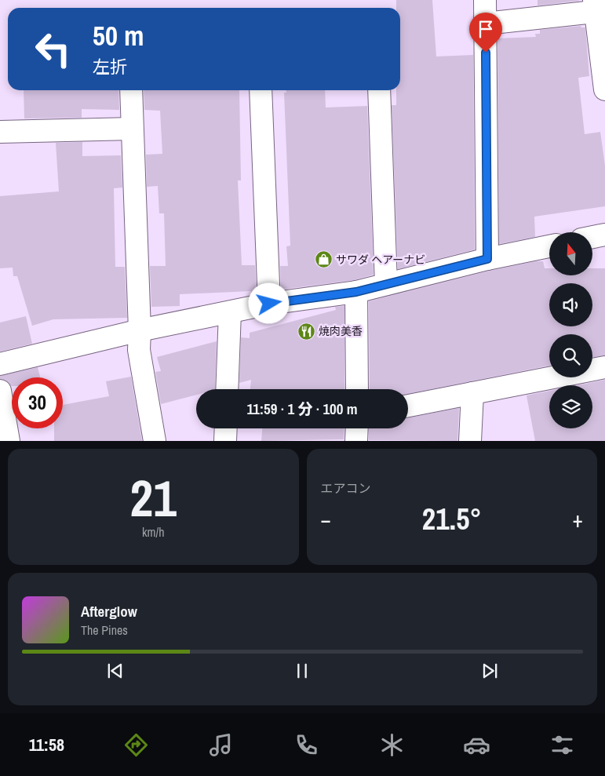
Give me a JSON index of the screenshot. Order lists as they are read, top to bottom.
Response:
{
  "places": {
    "shop": ["サワダ ヘアーナビ"],
    "restaurant": ["焼肉美香"]
  },
  "north": "top",
  "page": {
    "turn": ["50 m", "左折"],
    "limit": "30",
    "trip": "11:59 · 1 分 · 100 m",
    "tile": [
      ["21", "km/h"],
      "エアコン"
    ],
    "heat": ["−", "21.5°", "+"],
    "song": ["Afterglow", "The Pines"],
    "tabs": "11:58"
  }
}
